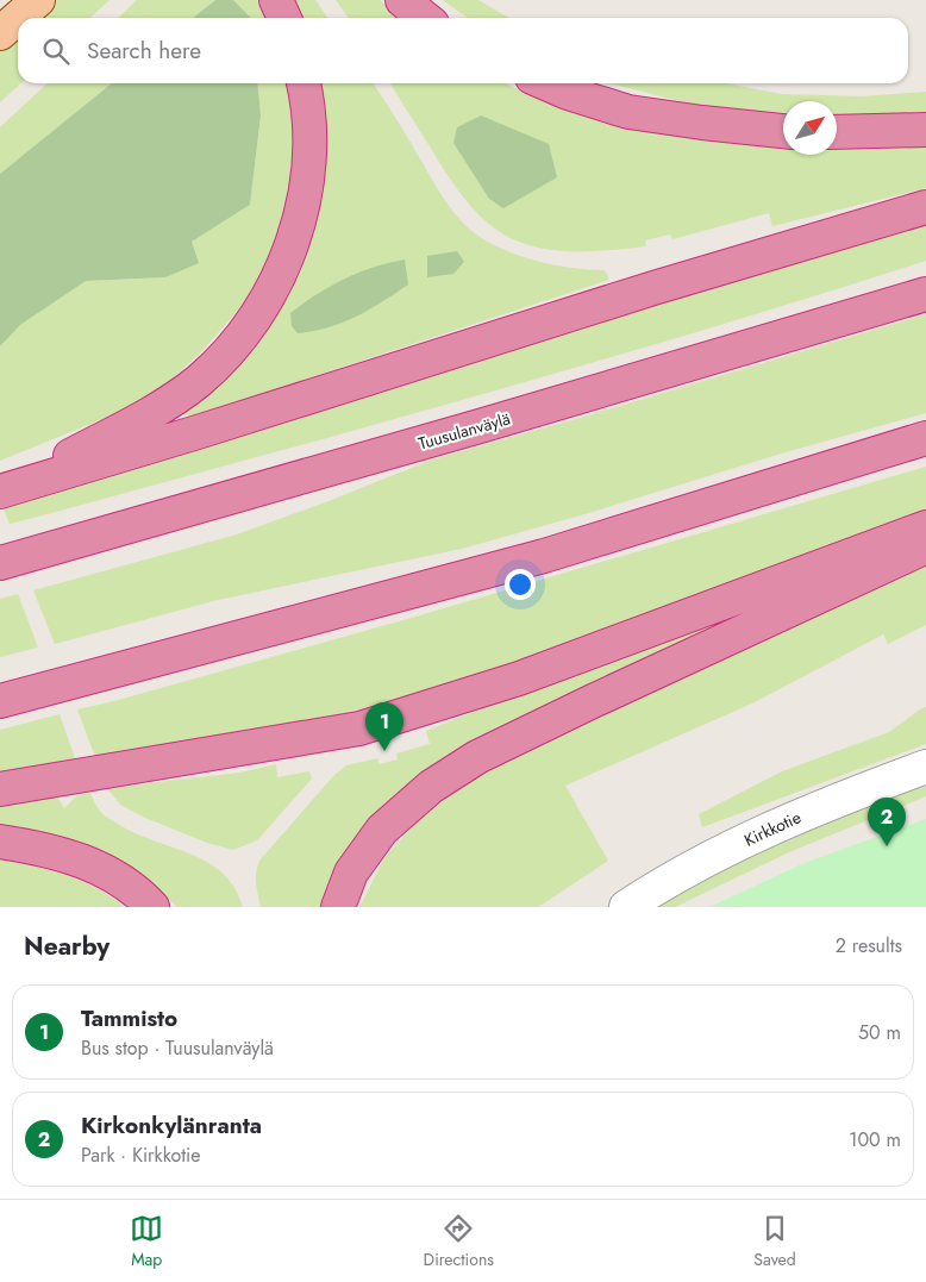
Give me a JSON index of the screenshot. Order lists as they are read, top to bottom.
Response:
{
  "streets": {
    "highway": ["Tuusulanväylä"],
    "street": ["Kirkkotie"]
  },
  "north": "top right",
  "page": {
    "search": "Search here",
    "pins": ["1", "2"],
    "heading": ["Nearby", "2 results"],
    "list": [
      {
        "mark": "1",
        "name": "Tammisto",
        "note": "Bus stop · Tuusulanväylä",
        "value": "50 m"
      },
      {
        "mark": "2",
        "name": "Kirkonkylänranta",
        "note": "Park · Kirkkotie",
        "value": "100 m"
      }
    ],
    "nav": ["Map", "Directions", "Saved"]
  }
}
